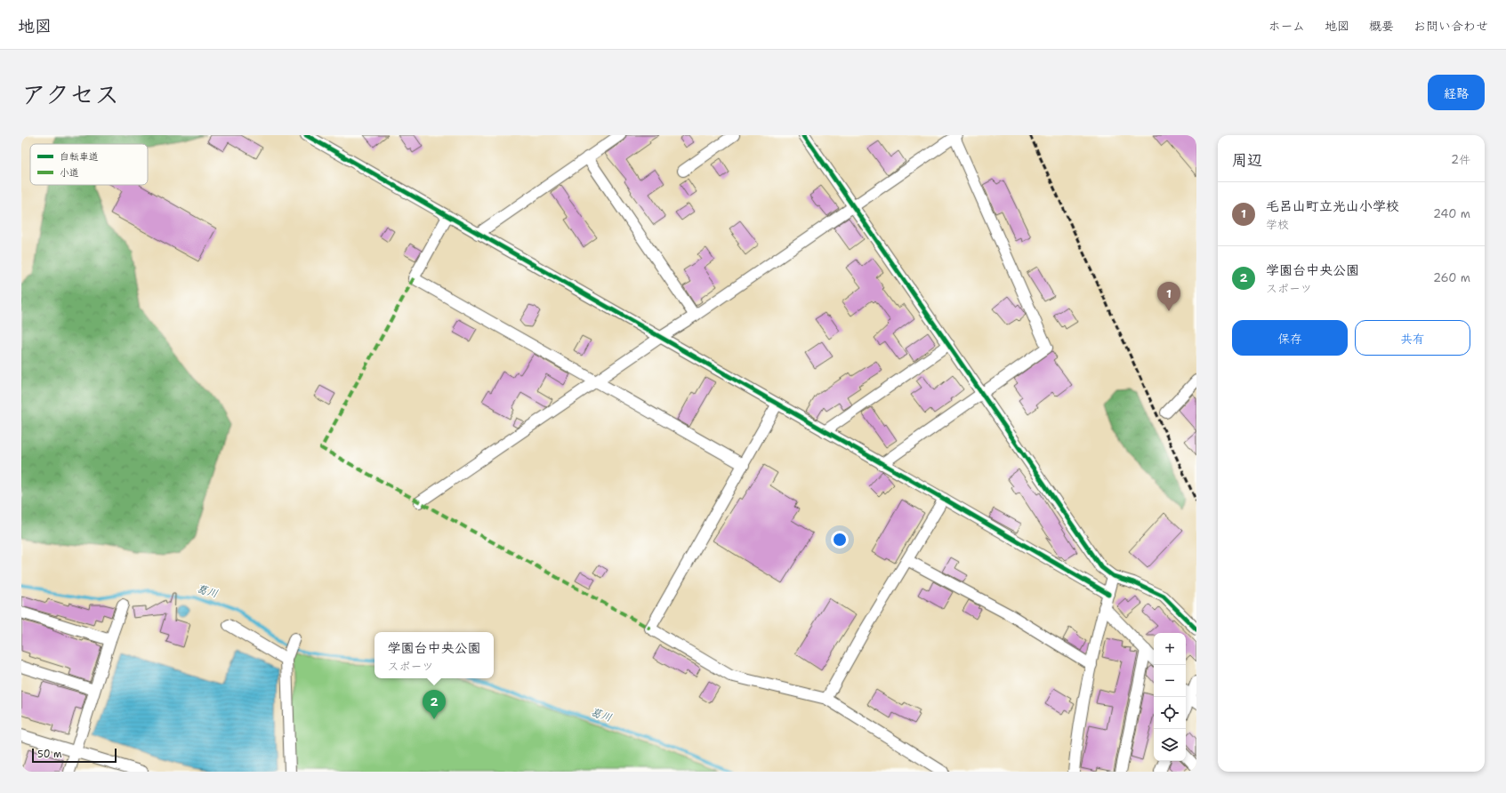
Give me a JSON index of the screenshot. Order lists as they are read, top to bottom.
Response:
{
  "water": ["葛川"],
  "legend": ["自転車道", "小道"],
  "scale_bar": "50 m",
  "page": {
    "header": "地図",
    "nav": [
      "ホーム",
      "地図",
      "概要",
      "お問い合わせ"
    ],
    "title": "アクセス",
    "buttons": [
      "経路",
      ["保存", "共有"]
    ],
    "heading": ["周辺", "2件"],
    "list": [
      {
        "mark": "1",
        "name": "毛呂山町立光山小学校",
        "note": "学校",
        "value": "240 m"
      },
      {
        "mark": "2",
        "name": "学園台中央公園",
        "note": "スポーツ",
        "value": "260 m"
      }
    ],
    "pins": ["1", "2"],
    "popup": ["学園台中央公園", "スポーツ"],
    "map_buttons": ["+", "−"],
    "scale": "50 m"
  }
}
